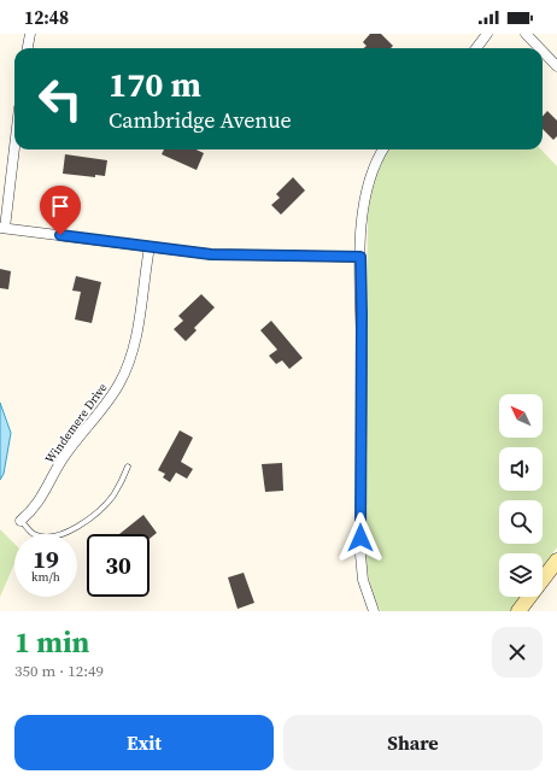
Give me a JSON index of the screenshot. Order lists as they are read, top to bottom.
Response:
{
  "streets": {
    "street": ["Windemere Drive"]
  },
  "north": "top left",
  "page": {
    "status": "12:48",
    "turn": ["170 m", "Cambridge Avenue"],
    "speed": "19 km/h",
    "limit": "30",
    "heading": ["1 min", "350 m · 12:49"],
    "buttons": ["Exit", "Share"]
  }
}
